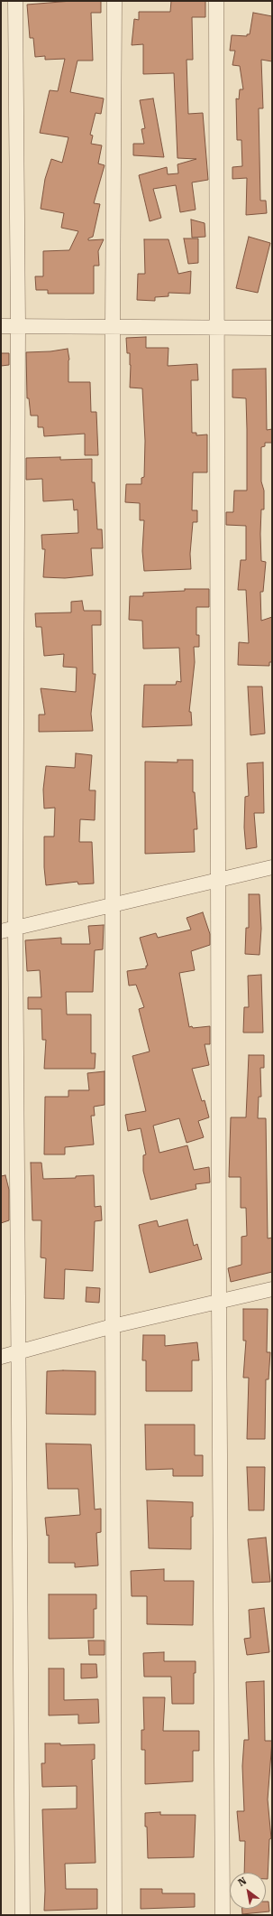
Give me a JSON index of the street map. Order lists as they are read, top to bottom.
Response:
{
  "north": "top left"
}
